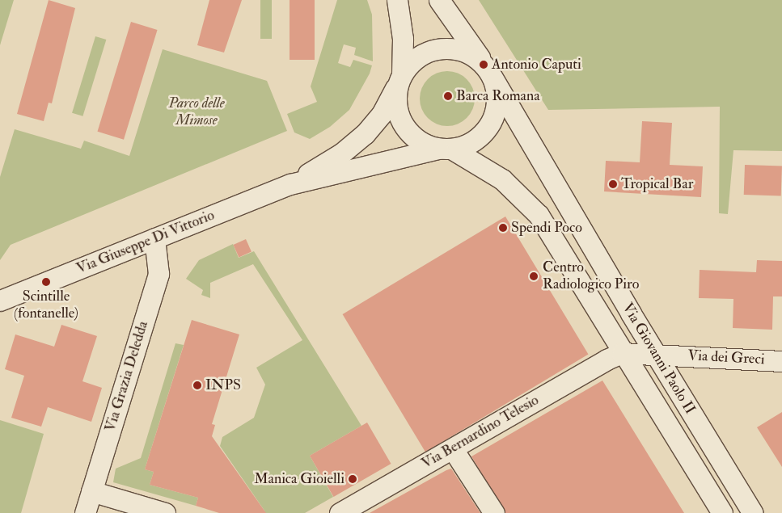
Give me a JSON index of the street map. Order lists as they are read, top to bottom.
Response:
{
  "streets": {
    "street": [
      "Via Giuseppe Di Vittorio",
      "Via dei Greci",
      "Via Giovanni Paolo II",
      "Via Grazia Deledda",
      "Via Bernardino Telesio"
    ]
  },
  "crossings": [
    ["Via Giuseppe Di Vittorio", "Via Grazia Deledda"],
    ["Via dei Greci", "Via Giovanni Paolo II"],
    ["Via dei Greci", "Via Bernardino Telesio"],
    ["Via Giovanni Paolo II", "Via Bernardino Telesio"]
  ],
  "parks": ["Parco delle Mimose"],
  "places": [
    "Antonio Caputi",
    "Barca Romana",
    "Tropical Bar",
    "Spendi Poco",
    "Centro Radiologico Piro",
    "Scintille (fontanelle)",
    "INPS",
    "Manica Gioielli"
  ]
}
